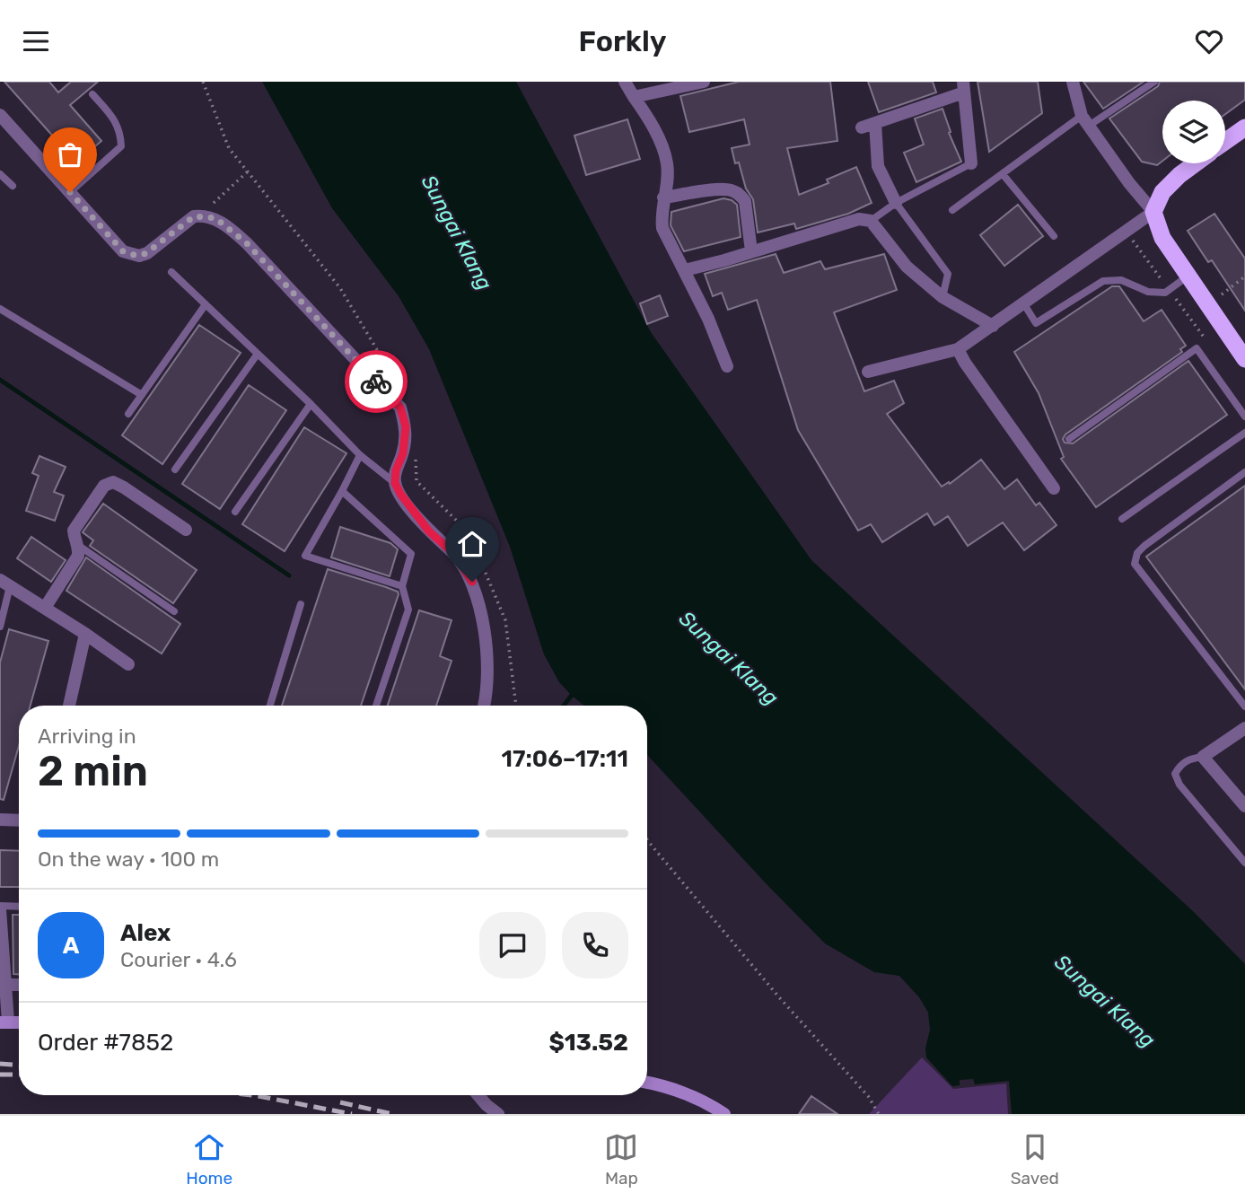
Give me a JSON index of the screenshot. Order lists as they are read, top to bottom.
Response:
{
  "water": ["Sungai Klang"],
  "page": {
    "header": "Forkly",
    "heading": ["2 min", "Arriving in", "17:06–17:11"],
    "panel": [
      "Alex",
      "Courier · 4.6",
      "Order #7852",
      "$13.52"
    ],
    "bar": "On the way · 100 m",
    "round": "A",
    "tabs": ["Home", "Map", "Saved"]
  }
}
